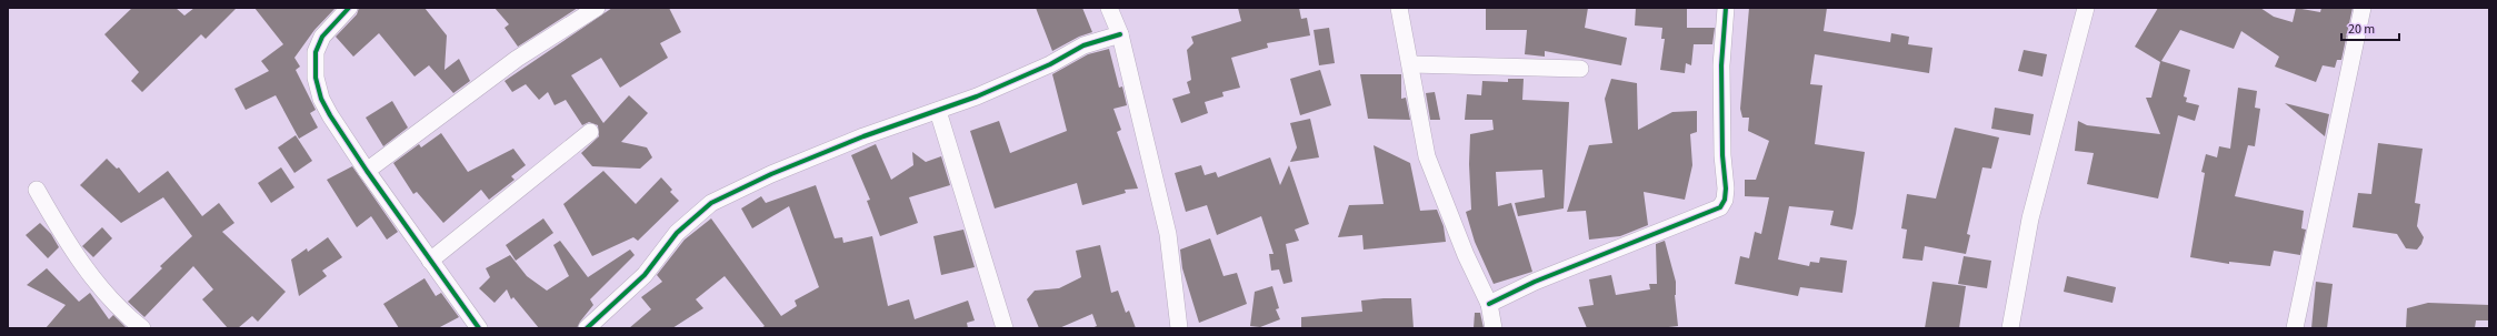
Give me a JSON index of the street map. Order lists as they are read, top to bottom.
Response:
{
  "scale_bar": "20 m"
}
